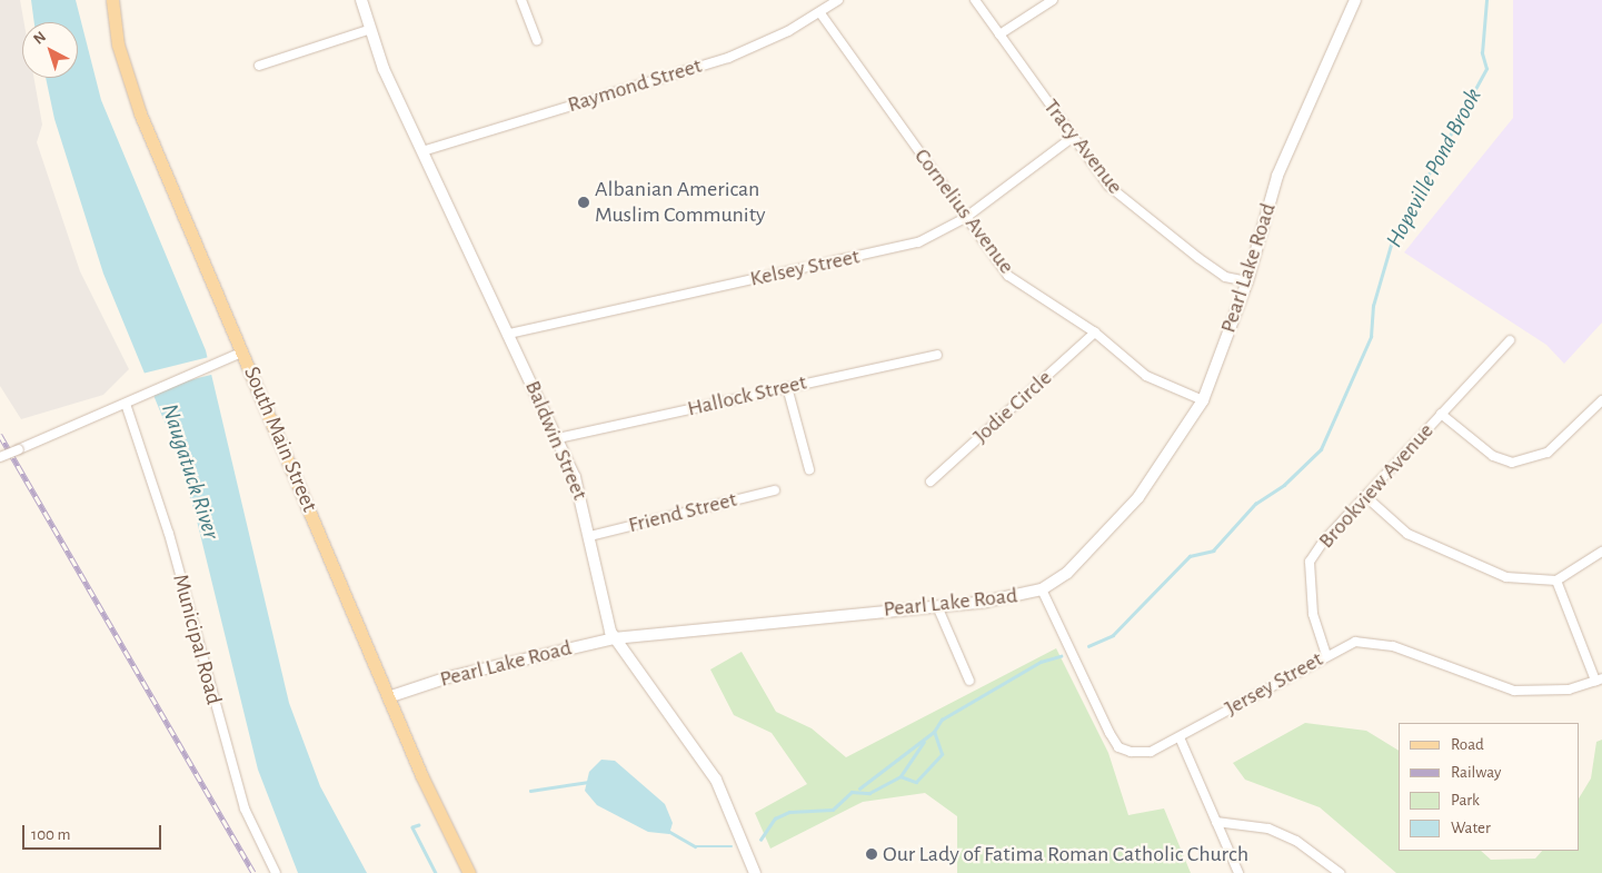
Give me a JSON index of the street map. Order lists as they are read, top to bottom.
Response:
{
  "streets": {
    "main road": ["Pearl Lake Road", "South Main Street", "Baldwin Street"],
    "street": [
      "Raymond Street",
      "Tracy Avenue",
      "Cornelius Avenue",
      "Kelsey Street",
      "Hallock Street",
      "Jodie Circle",
      "Brookview Avenue",
      "Friend Street",
      "Municipal Road",
      "Jersey Street"
    ]
  },
  "crossings": [
    ["Raymond Street", "Cornelius Avenue"],
    ["Raymond Street", "Baldwin Street"],
    ["Tracy Avenue", "Kelsey Street"],
    ["Tracy Avenue", "Pearl Lake Road"],
    ["Cornelius Avenue", "Kelsey Street"],
    ["Cornelius Avenue", "Pearl Lake Road"],
    ["Cornelius Avenue", "Jodie Circle"],
    ["Kelsey Street", "Baldwin Street"],
    ["Pearl Lake Road", "South Main Street"],
    ["Pearl Lake Road", "Baldwin Street"],
    ["Pearl Lake Road", "Jersey Street"],
    ["Hallock Street", "Baldwin Street"],
    ["Baldwin Street", "Friend Street"],
    ["Brookview Avenue", "Jersey Street"]
  ],
  "water": ["Hopeville Pond Brook", "Naugatuck River"],
  "places": ["Albanian American Muslim Community", "Our Lady of Fatima Roman Catholic Church"],
  "legend": [
    "Road",
    "Railway",
    "Park",
    "Water"
  ],
  "scale_bar": "100 m",
  "north": "top left"
}
